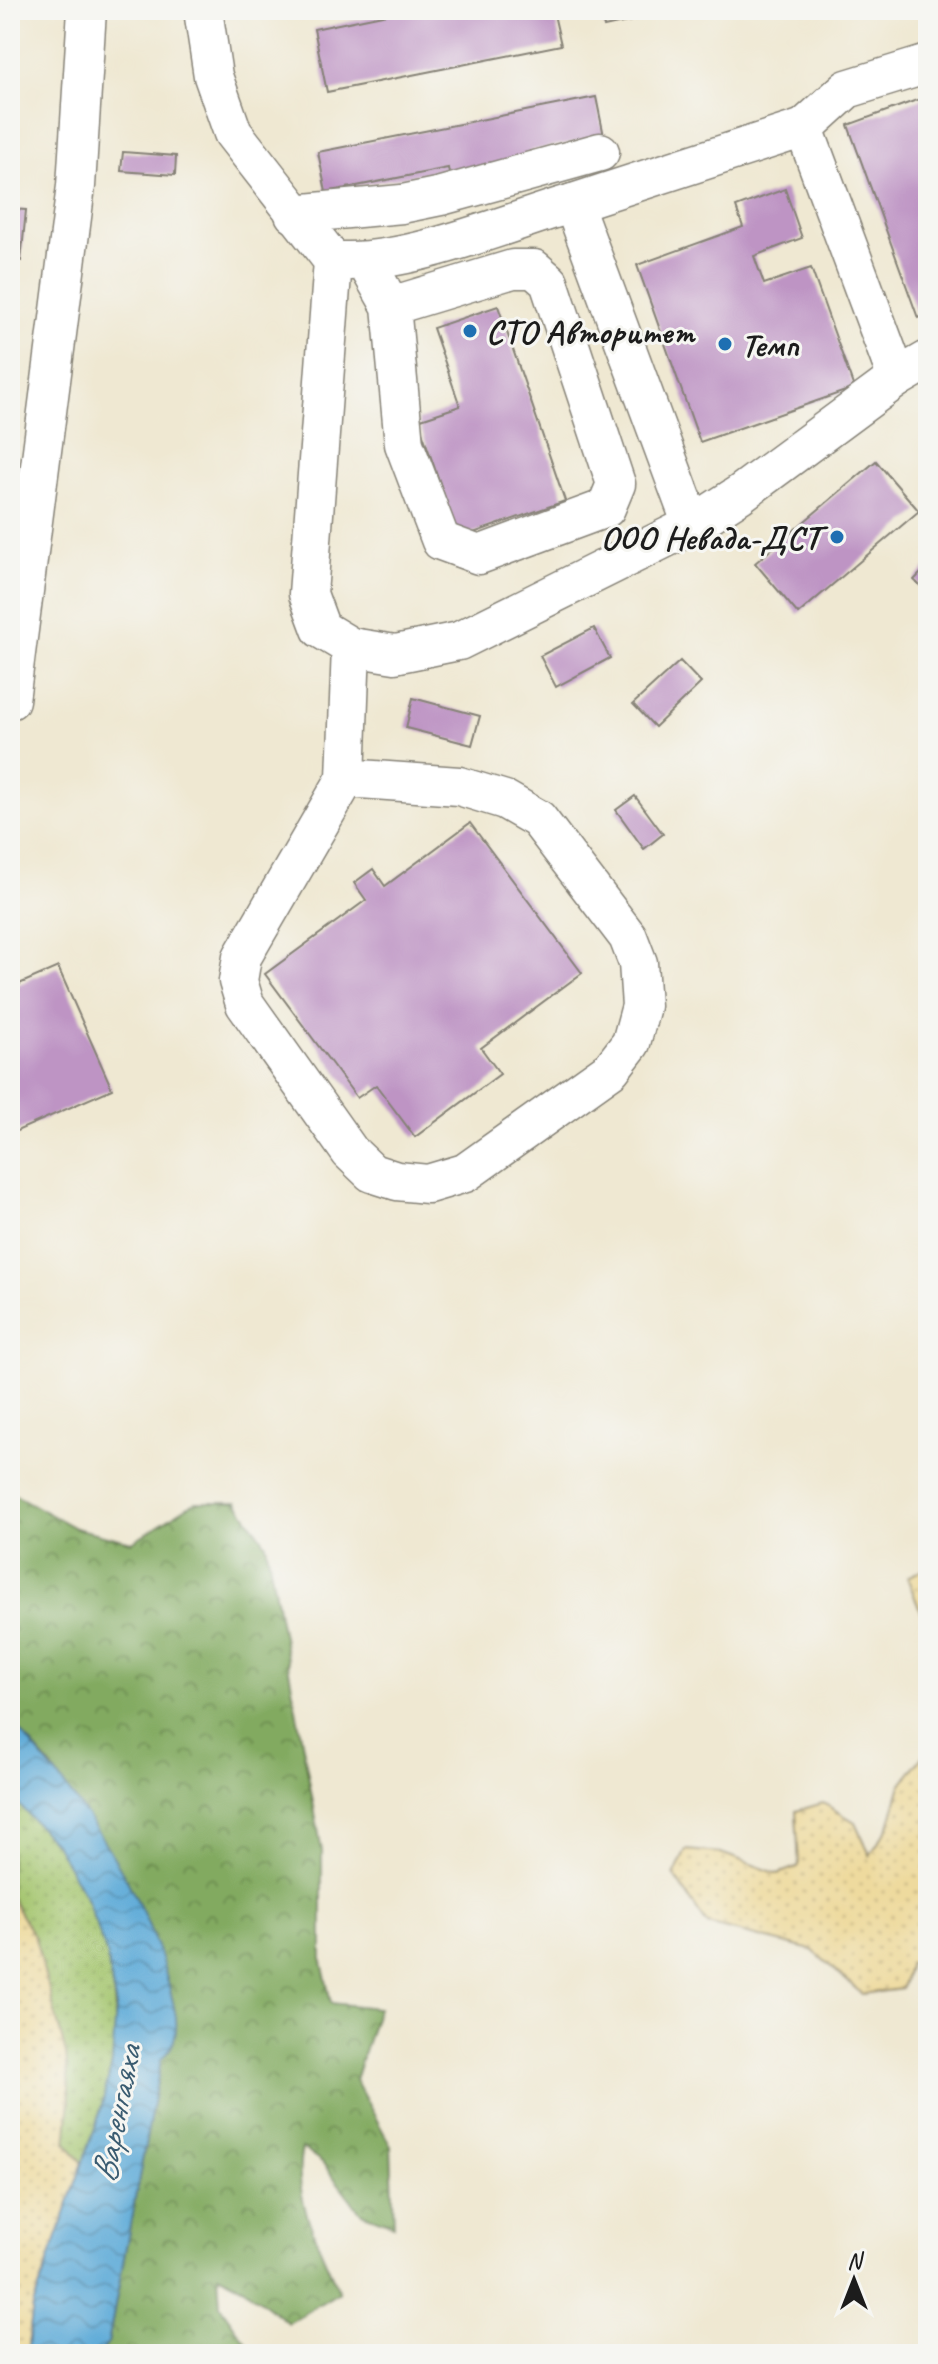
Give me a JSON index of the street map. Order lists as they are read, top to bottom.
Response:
{
  "water": ["Варенгаяха"],
  "places": ["СТО Авторитет", "Темп", "ООО Невада-ДСТ"],
  "north": "top"
}
